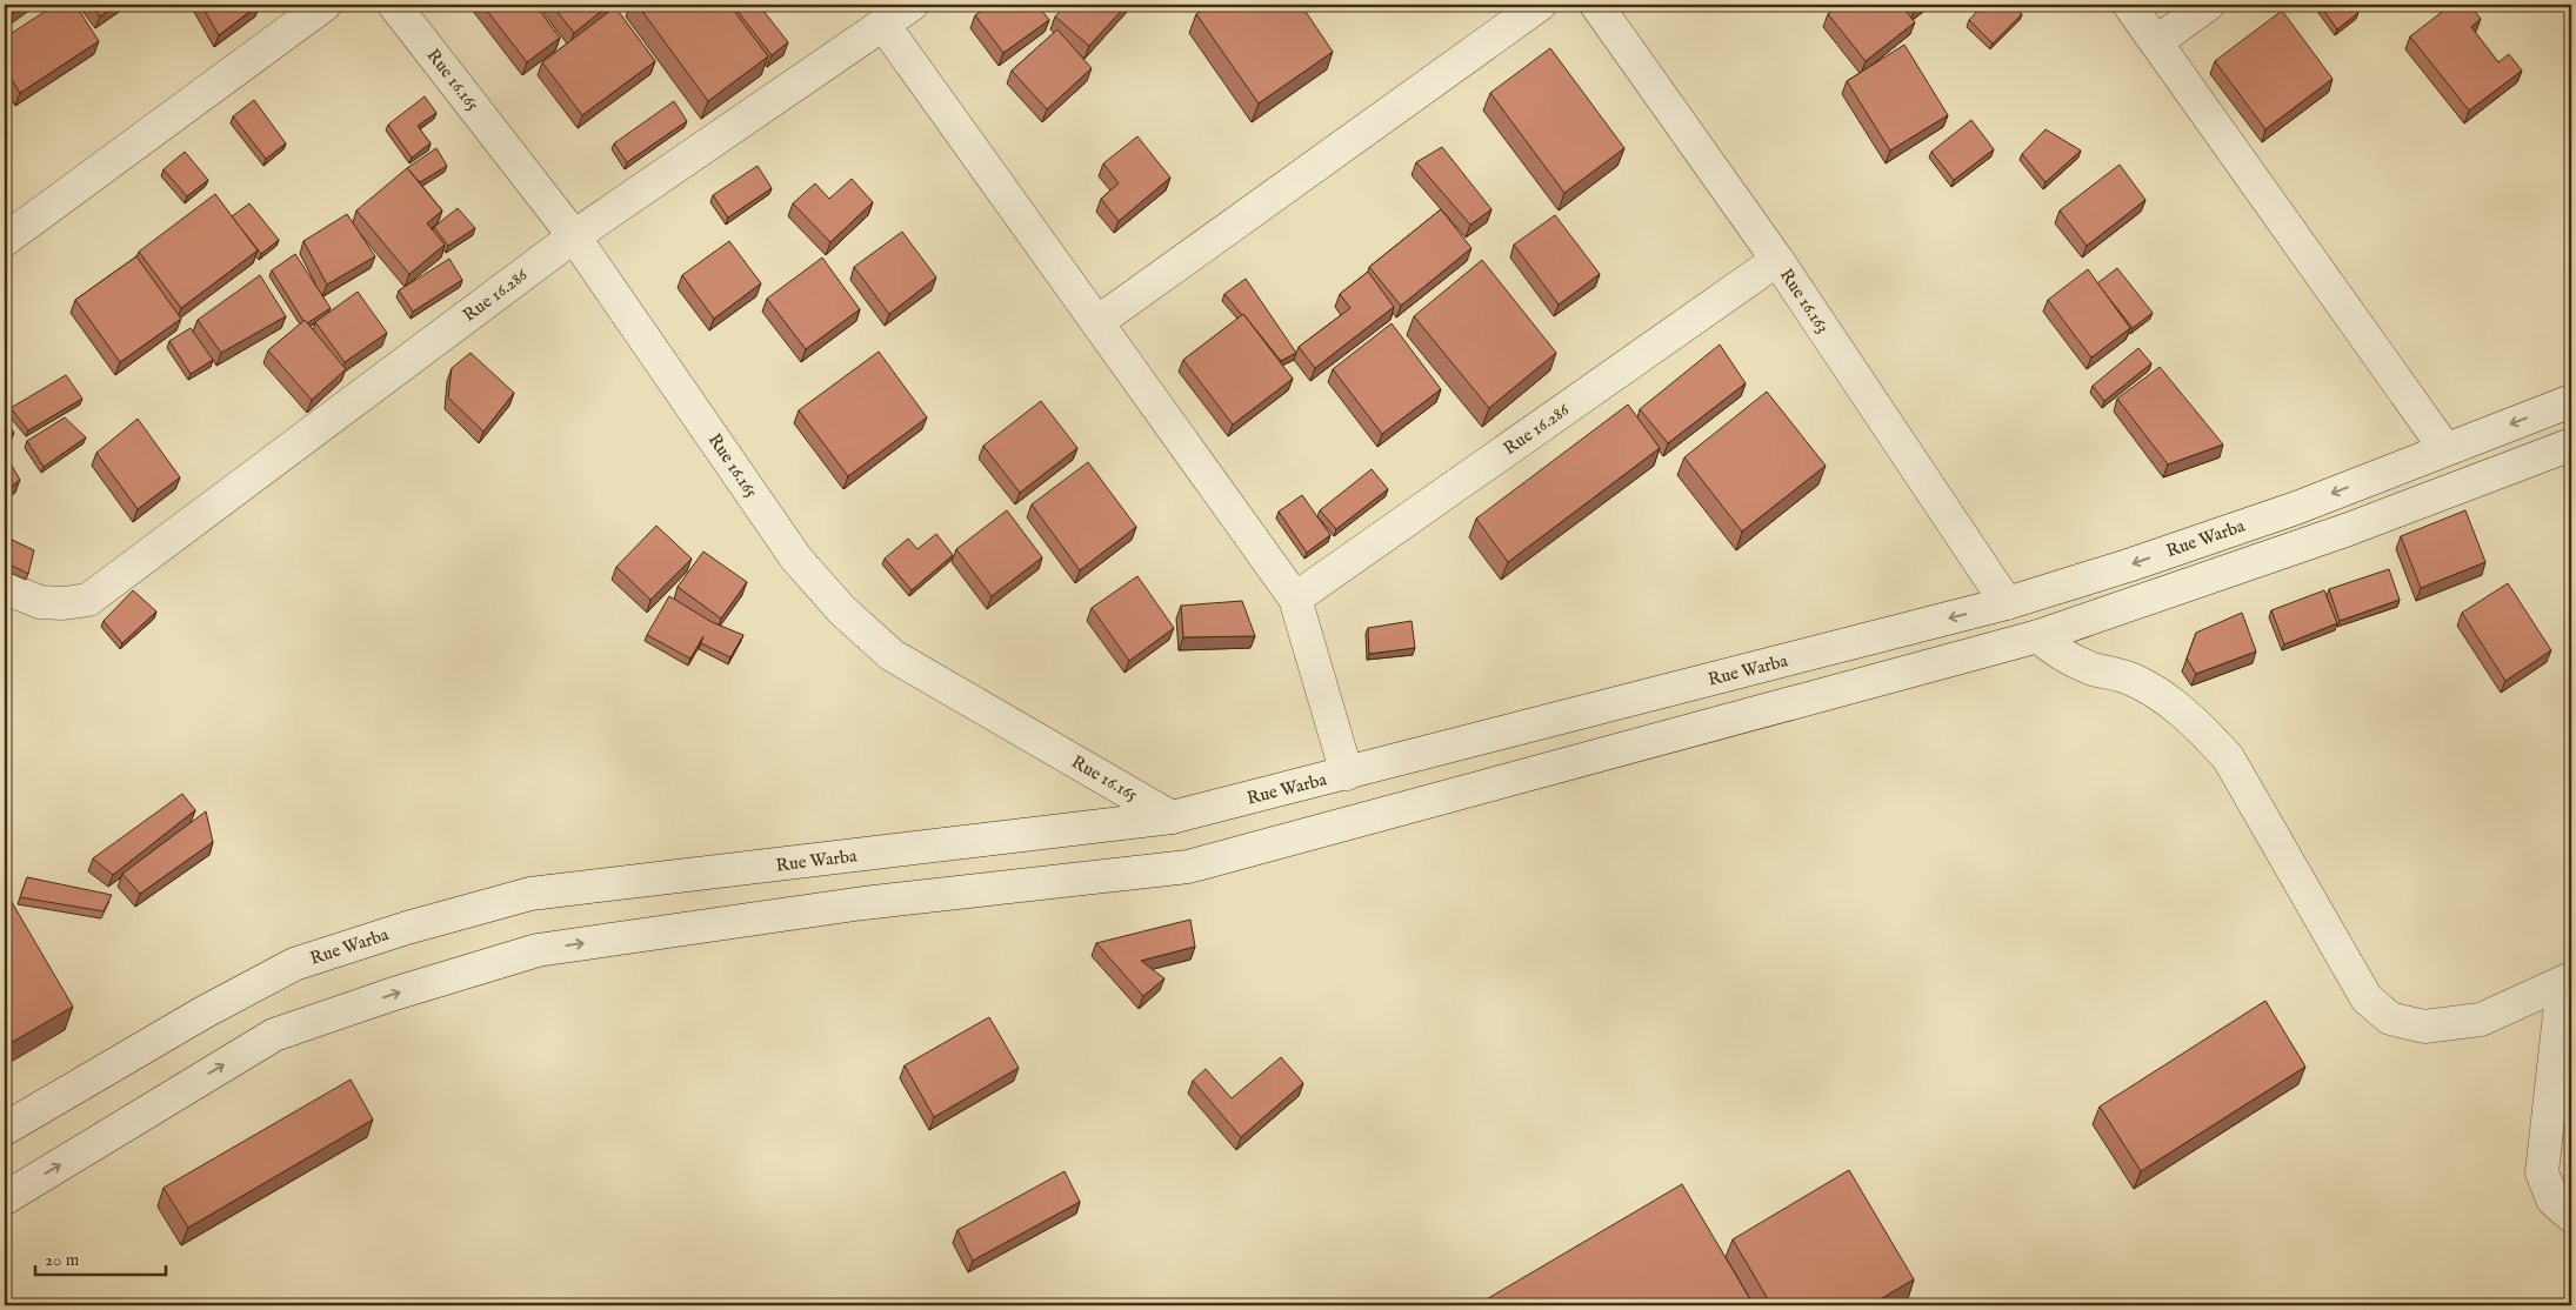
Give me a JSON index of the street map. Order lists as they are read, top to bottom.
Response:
{
  "streets": {
    "street": [
      "Rue 16.165",
      "Rue 16.286",
      "Rue 16.163",
      "Rue Warba"
    ]
  },
  "crossings": [
    ["Rue 16.165", "Rue 16.286"],
    ["Rue 16.165", "Rue Warba"],
    ["Rue 16.286", "Rue 16.163"],
    ["Rue 16.163", "Rue Warba"]
  ],
  "scale_bar": "20 m"
}
